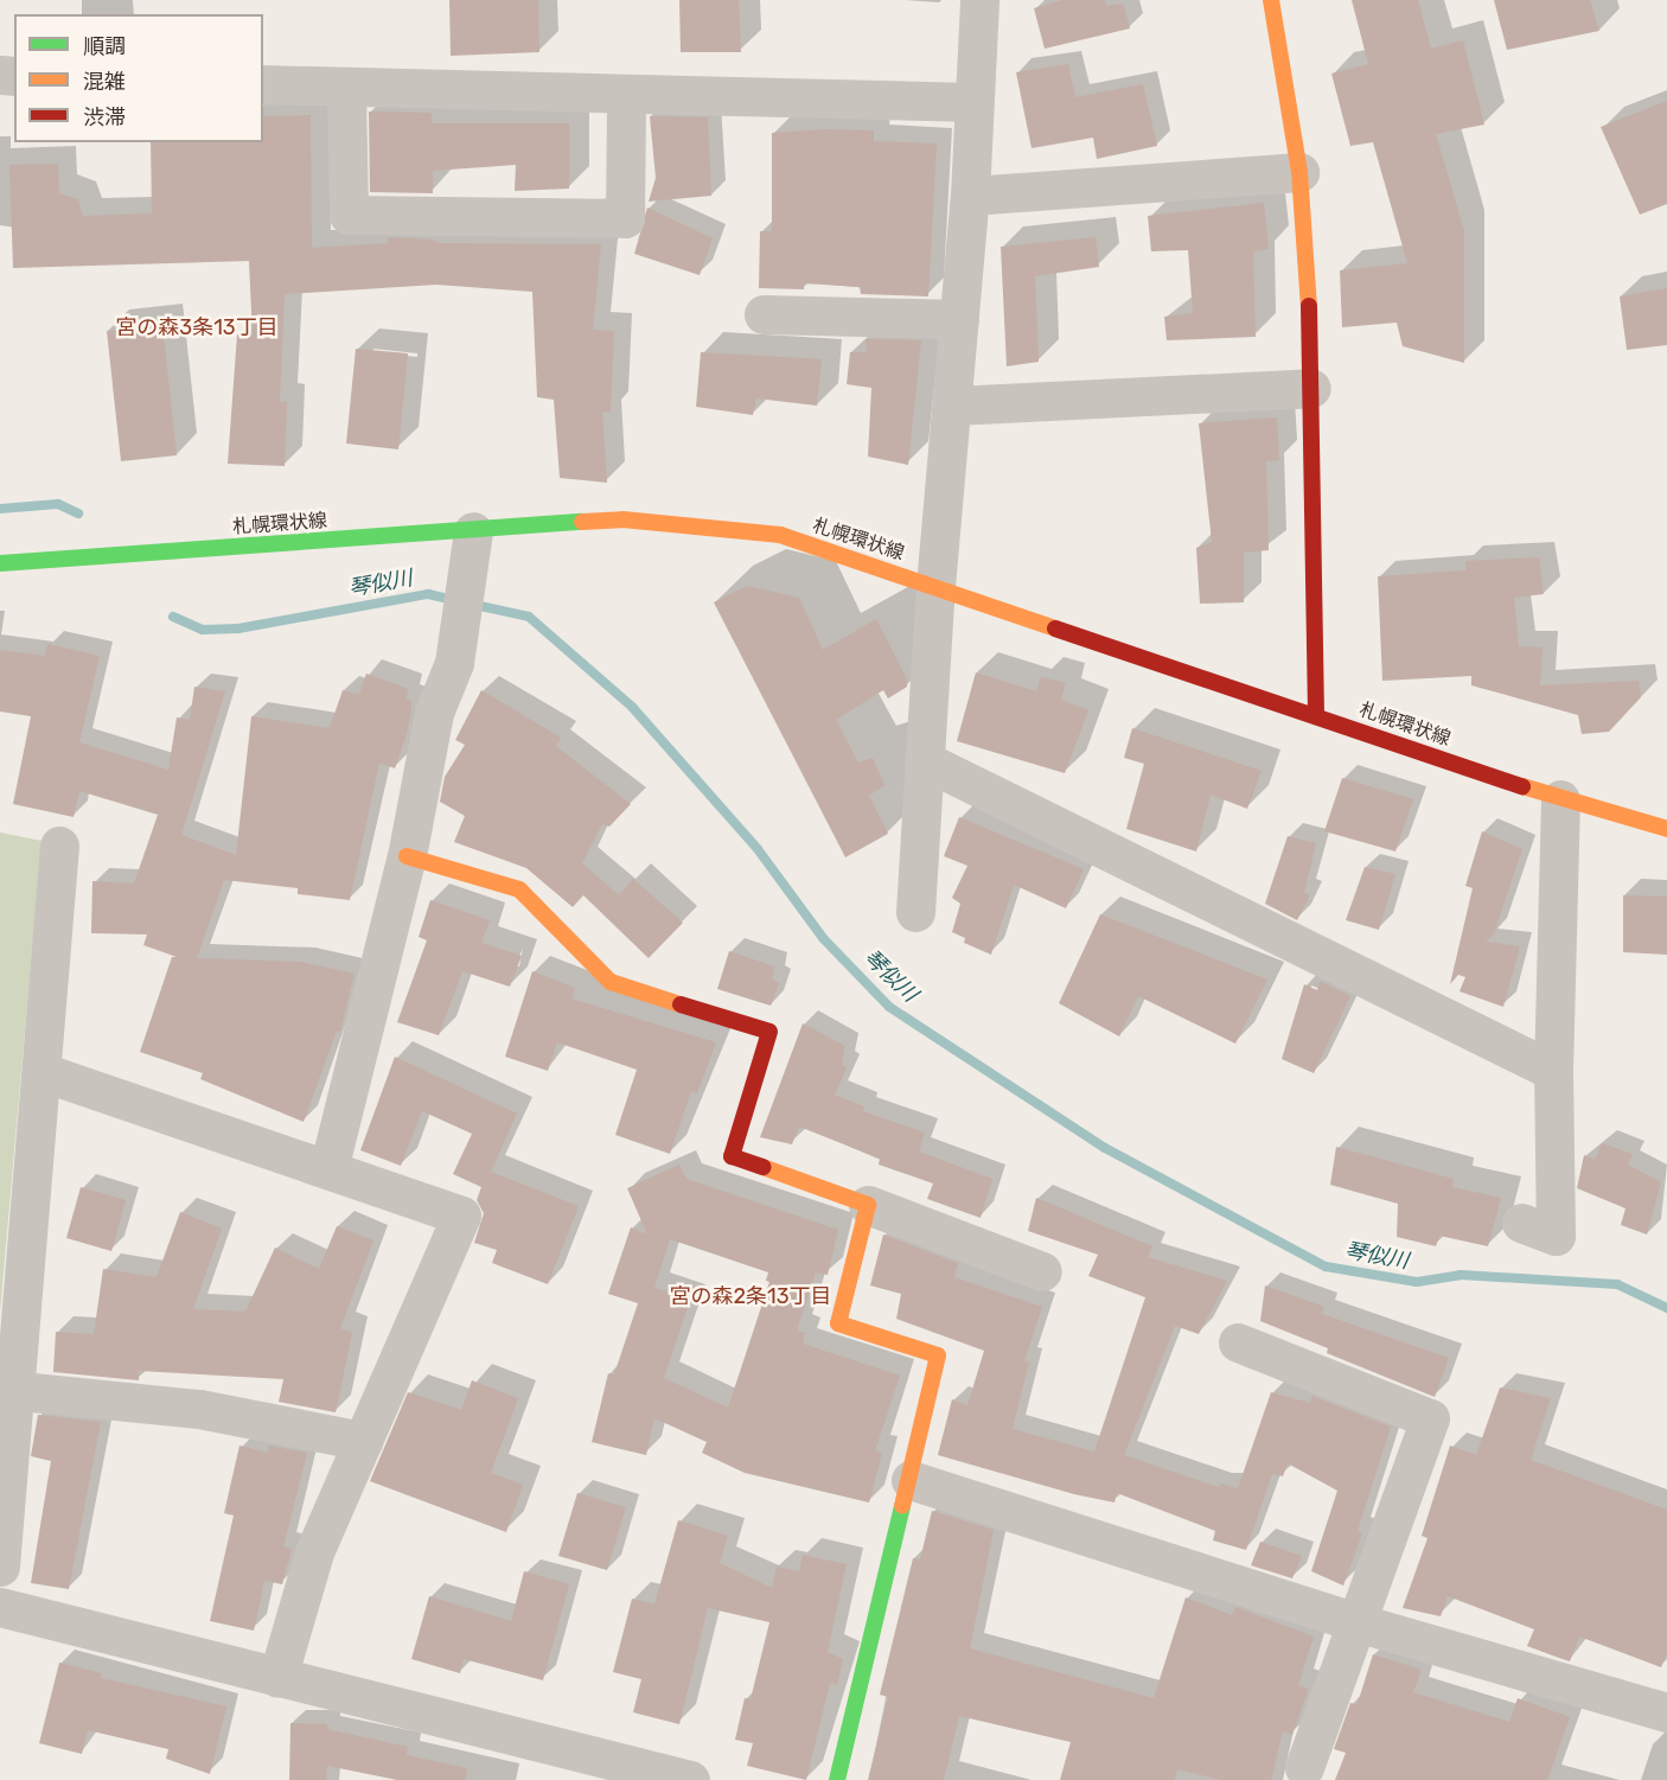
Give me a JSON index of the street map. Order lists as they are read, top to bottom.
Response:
{
  "streets": {
    "street": ["札幌環状線"]
  },
  "districts": ["宮の森3条13丁目", "宮の森2条13丁目"],
  "water": ["琴似川"],
  "legend": ["順調", "混雑", "渋滞"]
}
